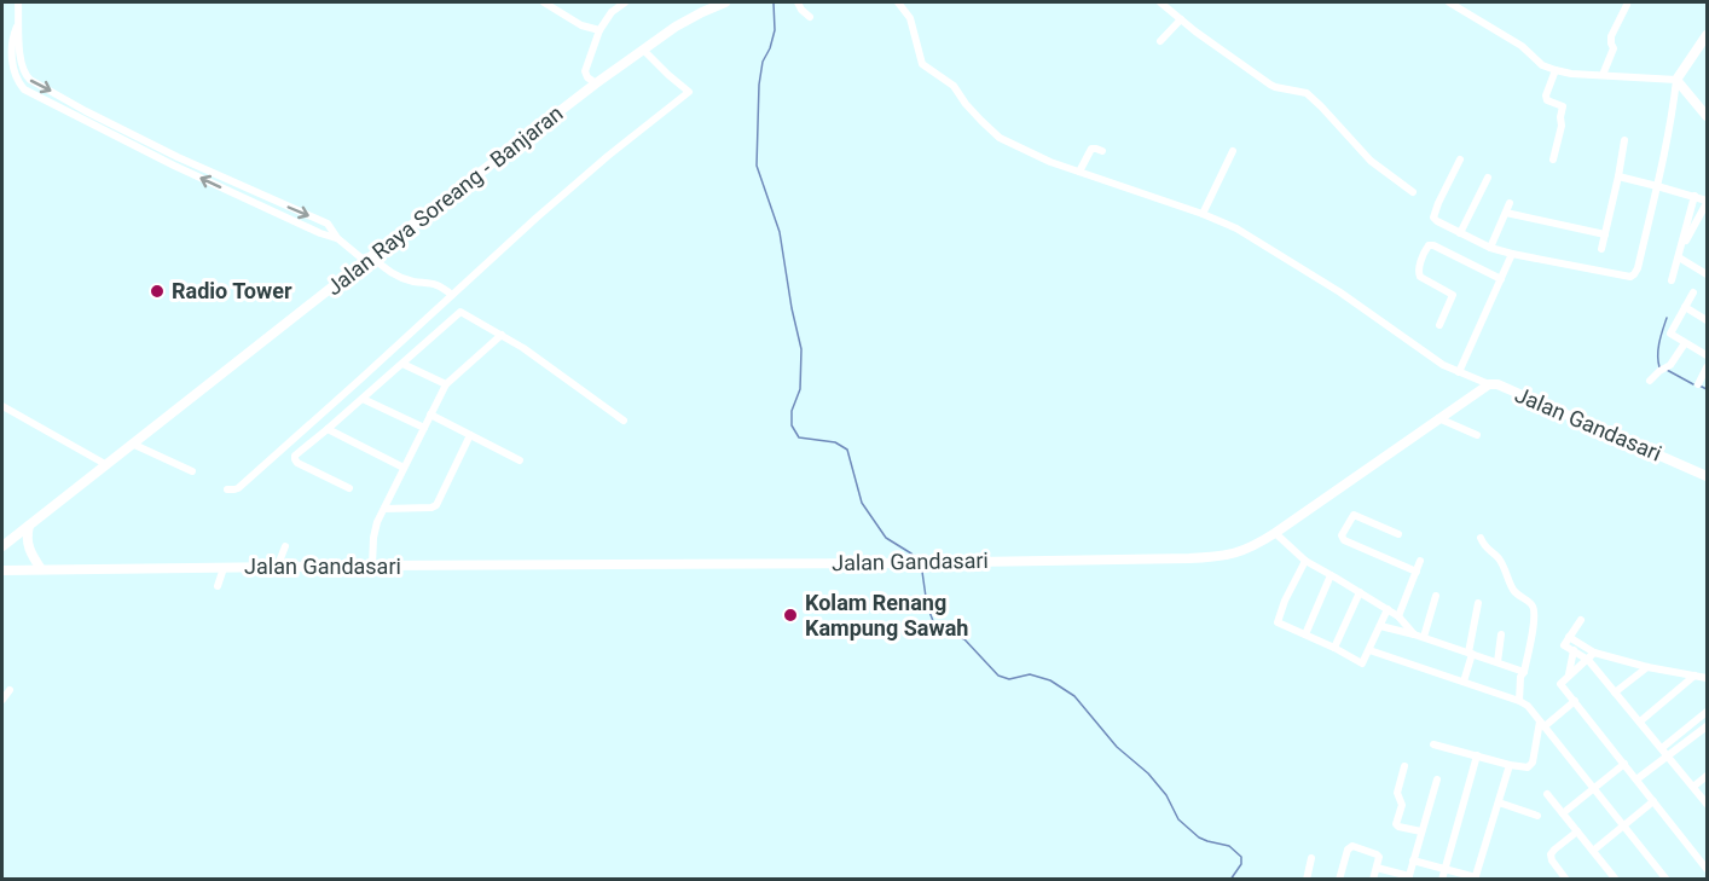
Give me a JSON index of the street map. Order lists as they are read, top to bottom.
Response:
{
  "streets": {
    "street": ["Jalan Raya Soreang - Banjaran", "Jalan Gandasari"]
  },
  "places": ["Radio Tower", "Kolam Renang Kampung Sawah"]
}
